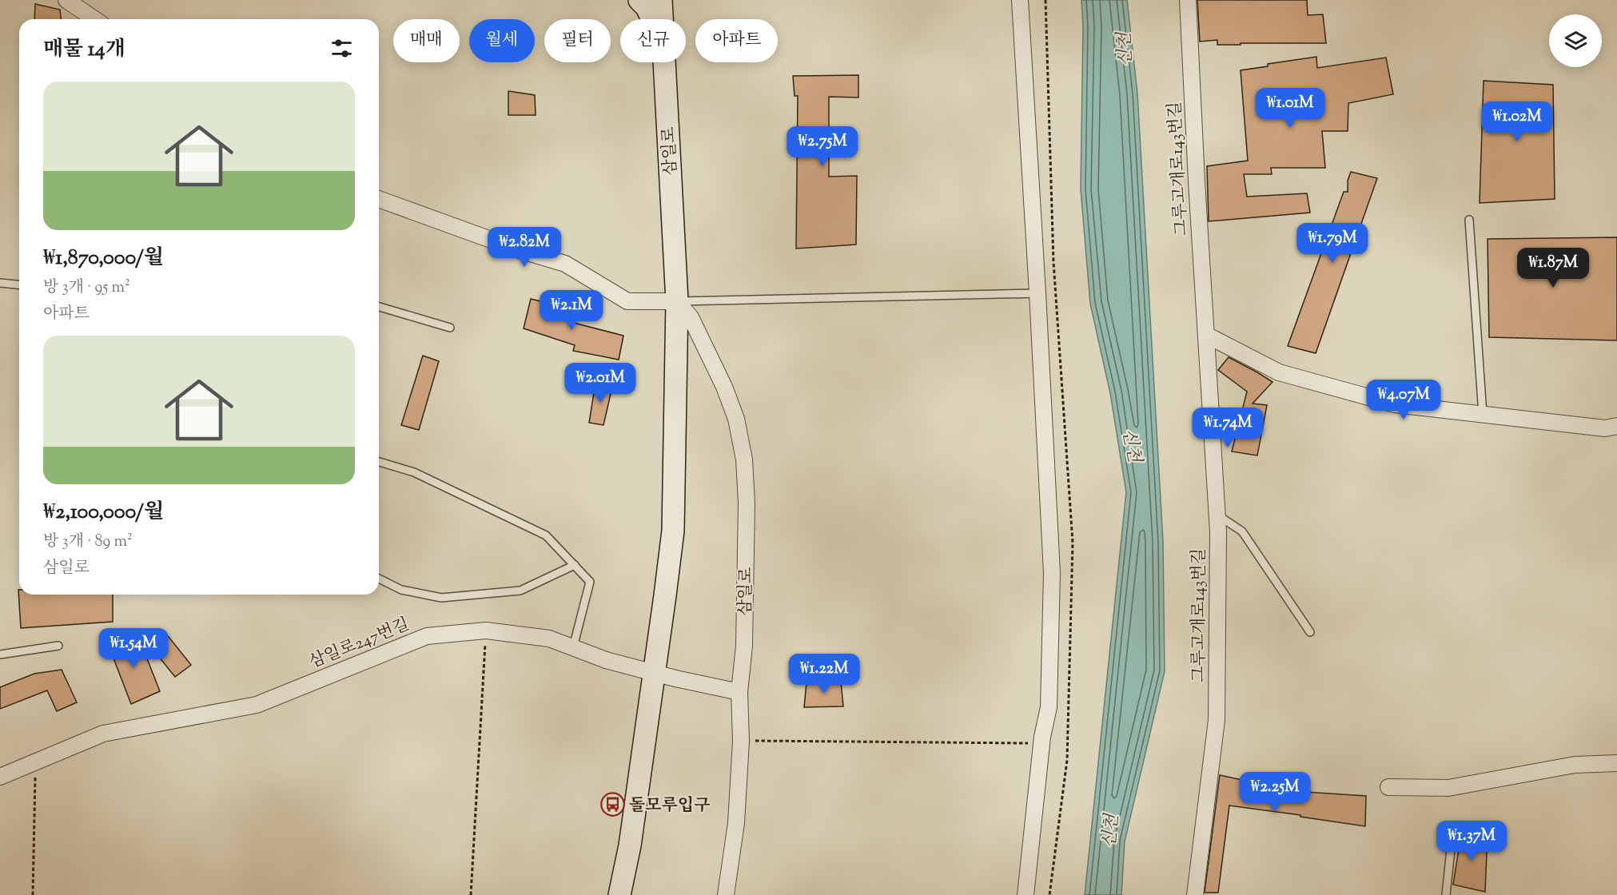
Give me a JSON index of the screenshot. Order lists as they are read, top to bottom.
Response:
{
  "streets": {
    "main road": ["삼일로"],
    "street": ["그루고개로143번길", "삼일로247번길"]
  },
  "crossings": [
    ["삼일로", "삼일로247번길"]
  ],
  "water": ["신천"],
  "places": {
    "bus stop": ["돌모루입구"]
  },
  "page": {
    "chip": [
      "매매",
      "월세",
      "필터",
      "신규",
      "아파트"
    ],
    "heading": "매물 14개",
    "list": [
      {
        "name": "₩1,870,000/월",
        "note": "방 3개 · 95 m² · 아파트"
      },
      {
        "name": "₩2,100,000/월",
        "note": "방 3개 · 89 m² · 삼일로"
      }
    ],
    "price": [
      "₩1.01M",
      "₩1.02M",
      "₩2.75M",
      "₩1.79M",
      "₩2.82M",
      "₩1.87M",
      "₩2.1M",
      "₩2.01M",
      "₩4.07M",
      "₩1.74M",
      "₩1.54M",
      "₩1.22M",
      "₩2.25M",
      "₩1.37M"
    ]
  }
}
